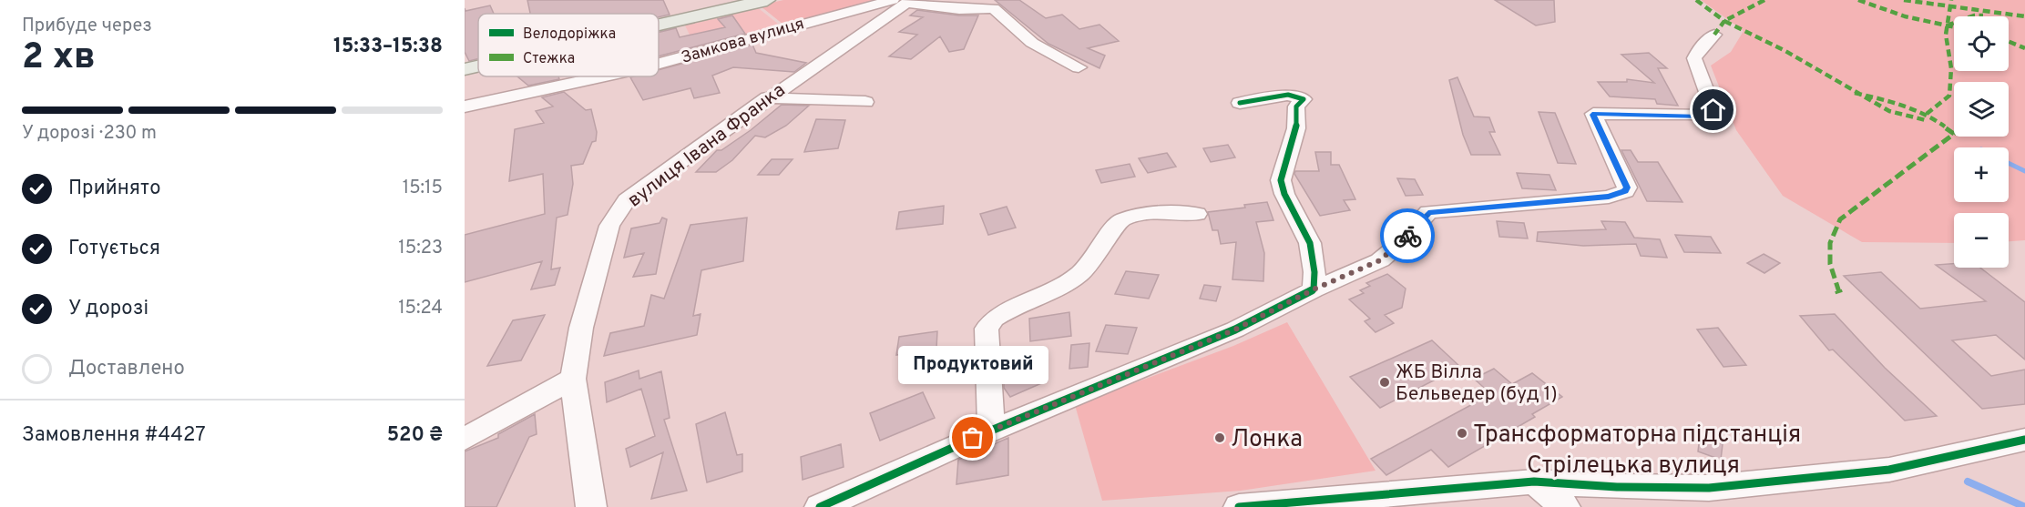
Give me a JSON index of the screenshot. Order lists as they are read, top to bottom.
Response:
{
  "streets": {
    "street": ["Замкова вулиця", "вулиця Івана Франка", "Стрілецька вулиця"]
  },
  "crossings": [
    ["Замкова вулиця", "вулиця Івана Франка"]
  ],
  "places": [
    "ЖБ Вілла Бельведер (буд 1)",
    "Трансформаторна підстанція",
    "Продуктовий",
    "Лонка"
  ],
  "legend": ["Велодоріжка", "Стежка"],
  "page": {
    "heading": ["2 хв", "Прибуде через", "15:33–15:38"],
    "panel": ["Замовлення #4427", "520 ₴"],
    "map_buttons": ["+", "−"],
    "bar": "У дорозі · 230 m",
    "list": [
      ["Прийнято", "15:15"],
      ["Готується", "15:23"],
      ["У дорозі", "15:24"],
      "Доставлено"
    ],
    "bubble": "Продуктовий"
  }
}
